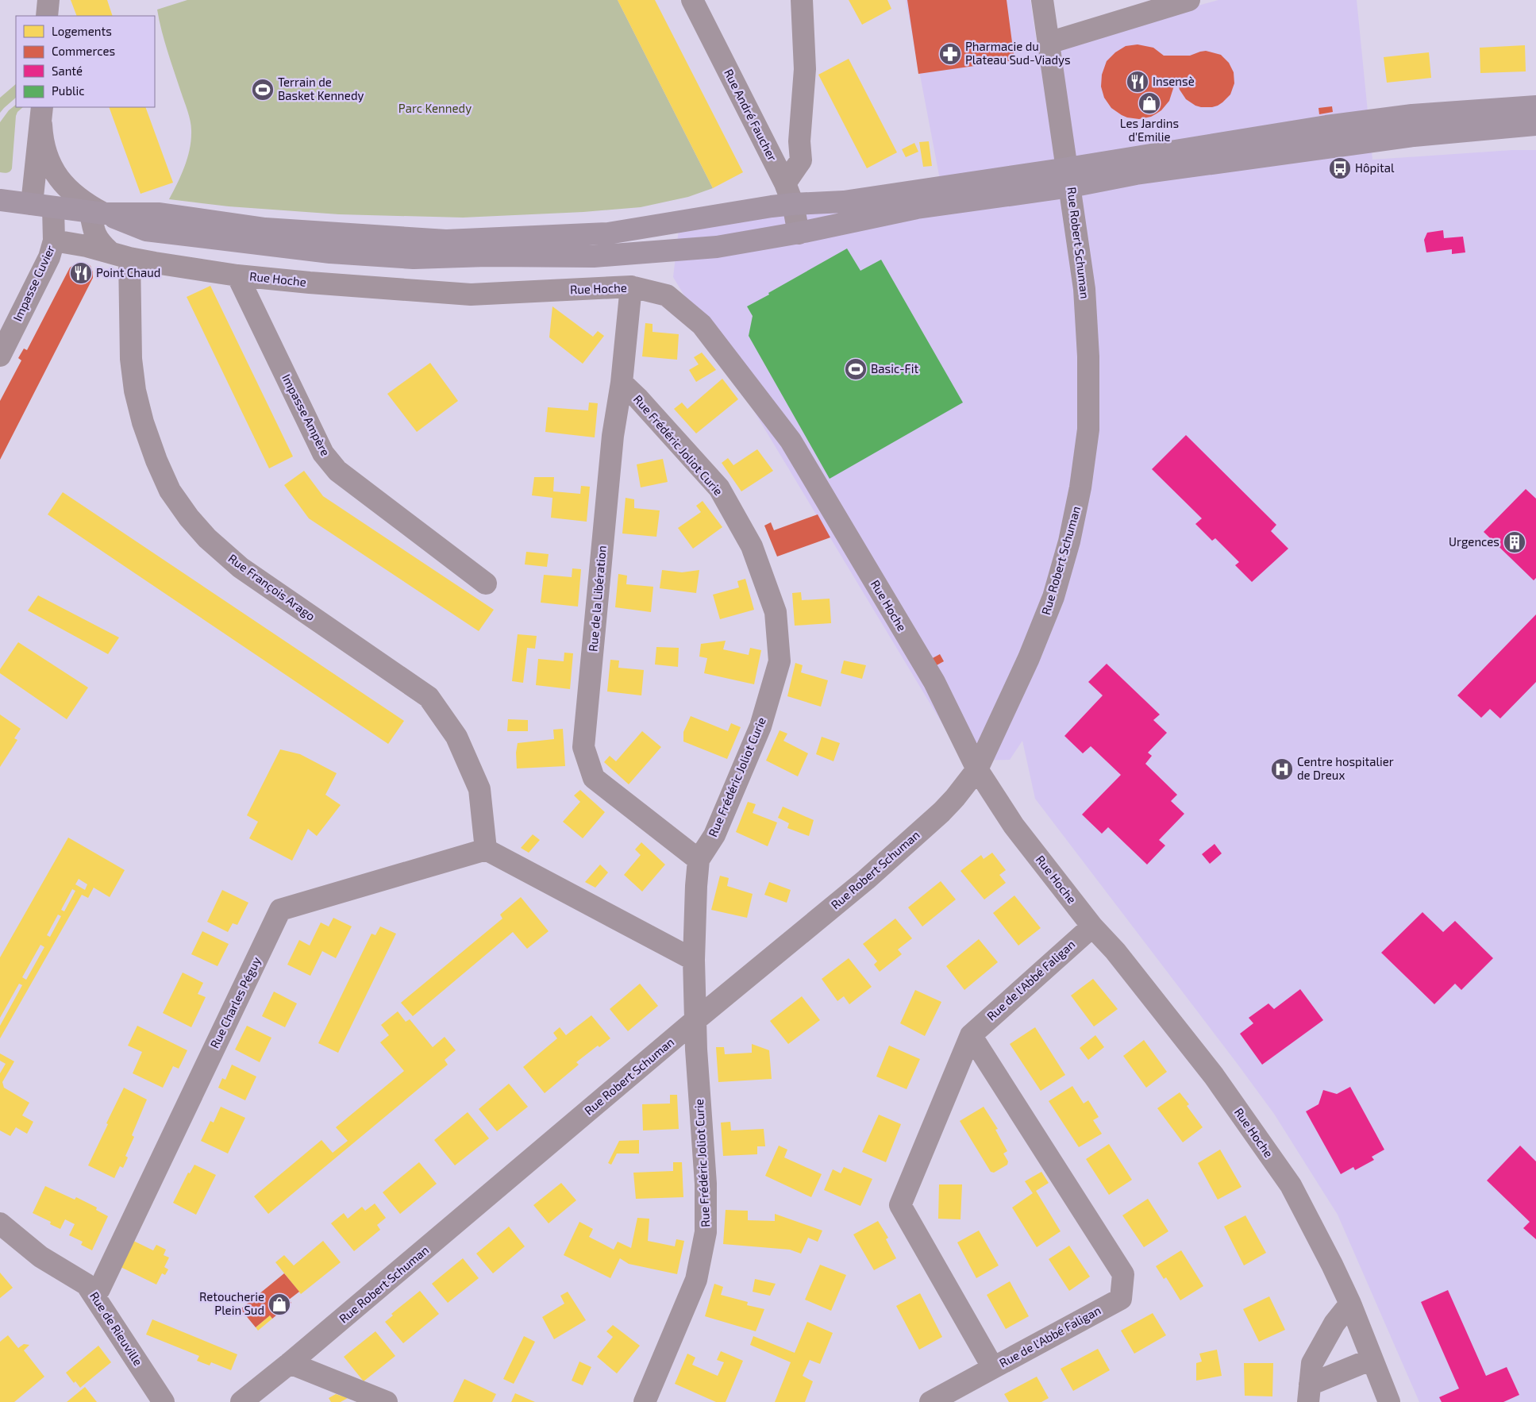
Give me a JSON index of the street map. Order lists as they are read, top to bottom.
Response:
{
  "streets": {
    "street": [
      "Rue André Faucher",
      "Rue Robert Schuman",
      "Rue Hoche",
      "Impasse Cuvier",
      "Impasse Ampère",
      "Rue Frédéric Joliot Curie",
      "Rue François Arago",
      "Rue de la Libération",
      "Rue de l'Abbé Faligan",
      "Rue Charles Péguy",
      "Rue de Rieuville"
    ]
  },
  "crossings": [
    ["Rue Robert Schuman", "Rue Hoche"],
    ["Rue Robert Schuman", "Rue Frédéric Joliot Curie"],
    ["Rue Hoche", "Impasse Cuvier"],
    ["Rue Hoche", "Impasse Ampère"],
    ["Rue Hoche", "Rue François Arago"],
    ["Rue Hoche", "Rue de la Libération"],
    ["Rue Hoche", "Rue de l'Abbé Faligan"],
    ["Rue Frédéric Joliot Curie", "Rue de la Libération"],
    ["Rue François Arago", "Rue Charles Péguy"]
  ],
  "parks": ["Parc Kennedy"],
  "places": {
    "pharmacy": ["Pharmacie du Plateau Sud-Viadys"],
    "restaurant": ["Insensè", "Point Chaud"],
    "sports": ["Terrain de Basket Kennedy", "Basic-Fit"],
    "shop": ["Les Jardins d'Emilie", "Retoucherie Plein Sud"],
    "bus stop": ["Hôpital"],
    "building": ["Urgences"],
    "hospital": ["Centre hospitalier de Dreux"]
  },
  "legend": [
    "Logements",
    "Commerces",
    "Santé",
    "Public"
  ]
}
